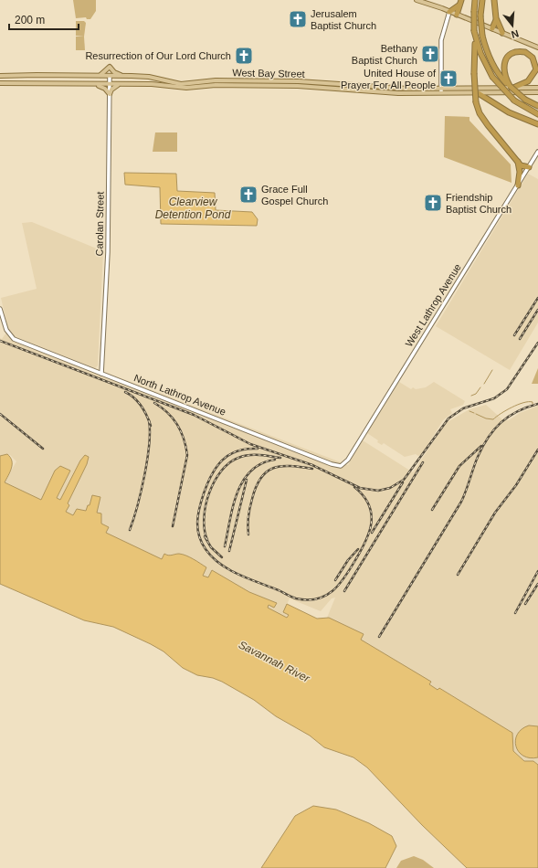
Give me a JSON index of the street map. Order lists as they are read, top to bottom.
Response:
{
  "streets": {
    "main road": ["West Bay Street"],
    "street": ["Carolan Street", "West Lathrop Avenue", "North Lathrop Avenue"]
  },
  "crossings": [
    ["West Bay Street", "Carolan Street"],
    ["Carolan Street", "North Lathrop Avenue"],
    ["West Lathrop Avenue", "North Lathrop Avenue"]
  ],
  "water": ["Clearview Detention Pond", "Savannah River"],
  "places": {
    "church": [
      "Jerusalem Baptist Church",
      "Bethany Baptist Church",
      "Resurrection of Our Lord Church",
      "United House of Prayer For All People",
      "Grace Full Gospel Church",
      "Friendship Baptist Church"
    ]
  },
  "scale_bar": "200 m",
  "north": "bottom"
}
